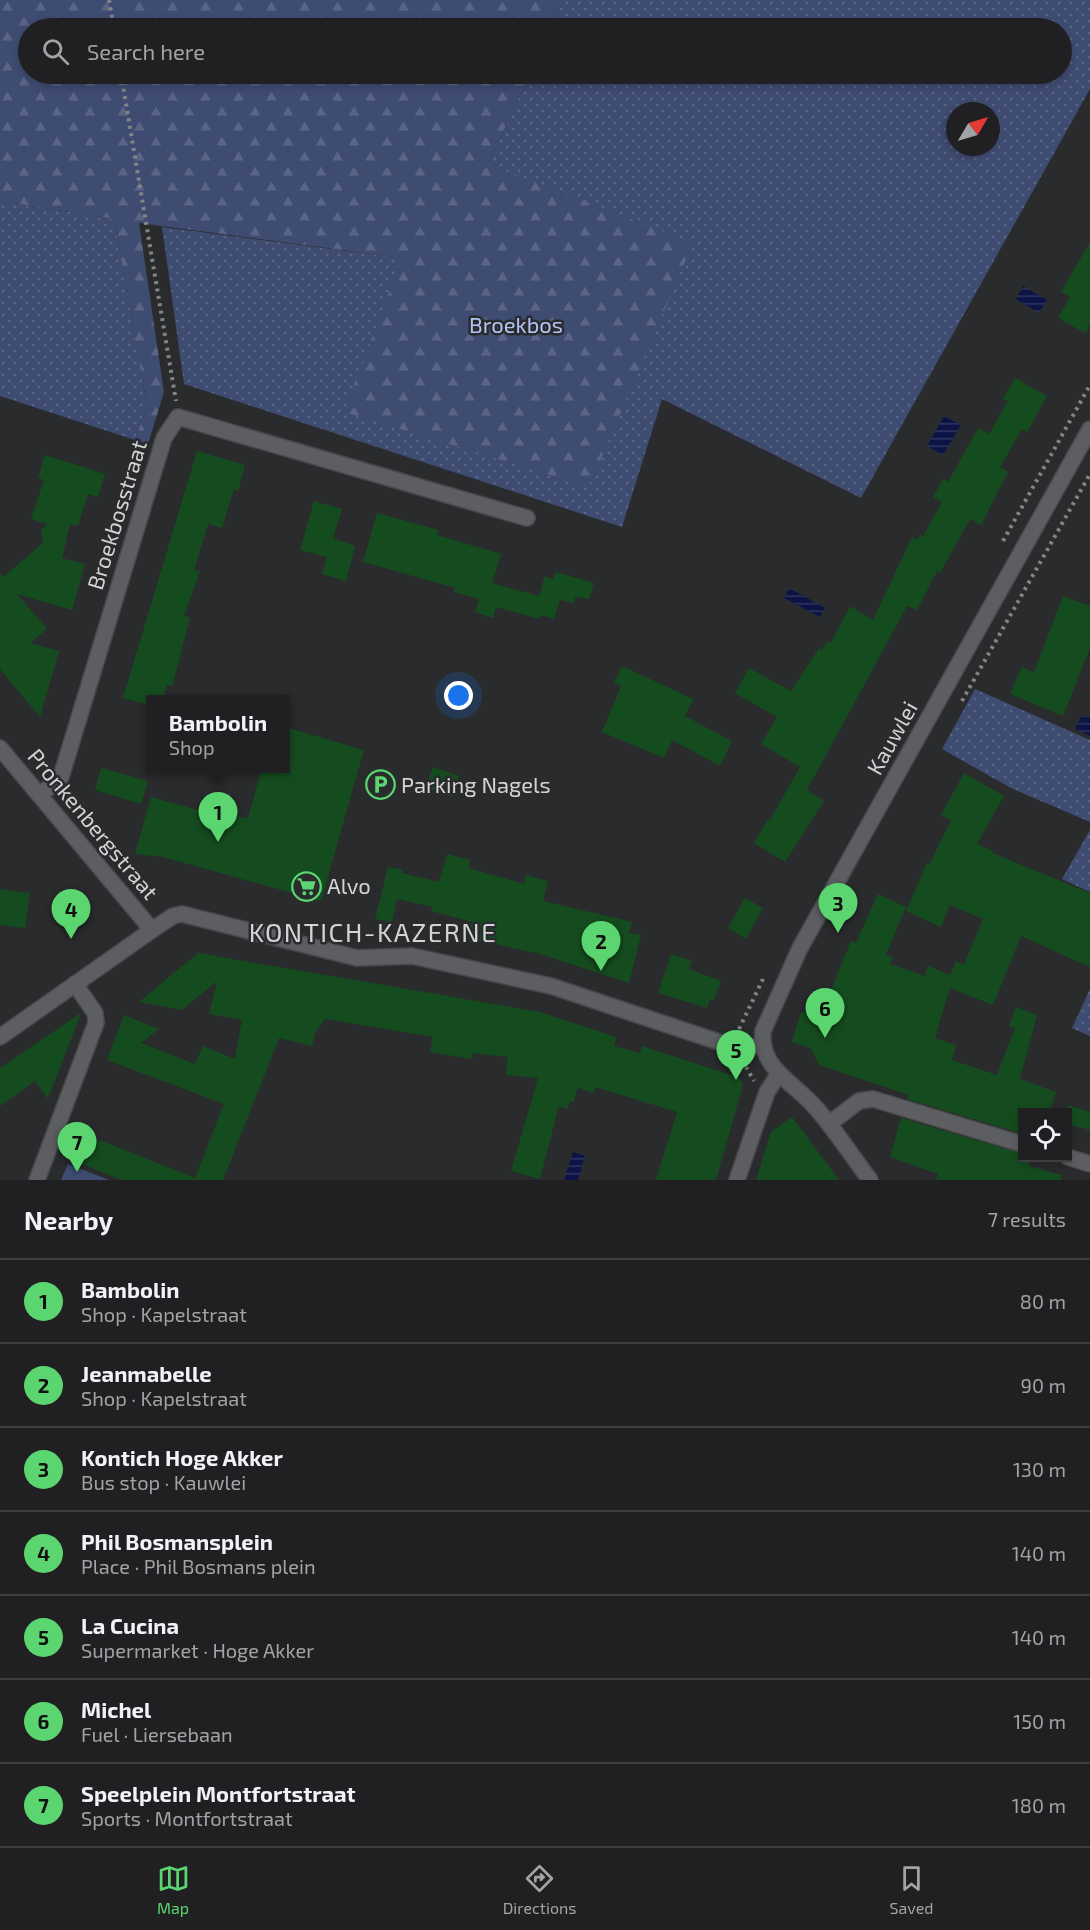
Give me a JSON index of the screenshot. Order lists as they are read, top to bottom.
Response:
{
  "streets": {
    "street": ["Broekbosstraat", "Kauwlei", "Pronkenbergstraat"]
  },
  "crossings": [
    ["Broekbosstraat", "Pronkenbergstraat"]
  ],
  "districts": ["KONTICH-KAZERNE"],
  "parks": ["Broekbos"],
  "places": {
    "parking": ["Parking Nagels"],
    "supermarket": ["Alvo"]
  },
  "north": "top right",
  "page": {
    "search": "Search here",
    "popup": ["Bambolin", "Shop"],
    "pins": [
      "1",
      "3",
      "4",
      "2",
      "6",
      "5",
      "7"
    ],
    "heading": ["Nearby", "7 results"],
    "list": [
      {
        "mark": "1",
        "name": "Bambolin",
        "note": "Shop · Kapelstraat",
        "value": "80 m"
      },
      {
        "mark": "2",
        "name": "Jeanmabelle",
        "note": "Shop · Kapelstraat",
        "value": "90 m"
      },
      {
        "mark": "3",
        "name": "Kontich Hoge Akker",
        "note": "Bus stop · Kauwlei",
        "value": "130 m"
      },
      {
        "mark": "4",
        "name": "Phil Bosmansplein",
        "note": "Place · Phil Bosmans plein",
        "value": "140 m"
      },
      {
        "mark": "5",
        "name": "La Cucina",
        "note": "Supermarket · Hoge Akker",
        "value": "140 m"
      },
      {
        "mark": "6",
        "name": "Michel",
        "note": "Fuel · Liersebaan",
        "value": "150 m"
      },
      {
        "mark": "7",
        "name": "Speelplein Montfortstraat",
        "note": "Sports · Montfortstraat",
        "value": "180 m"
      }
    ],
    "nav": ["Map", "Directions", "Saved"]
  }
}
